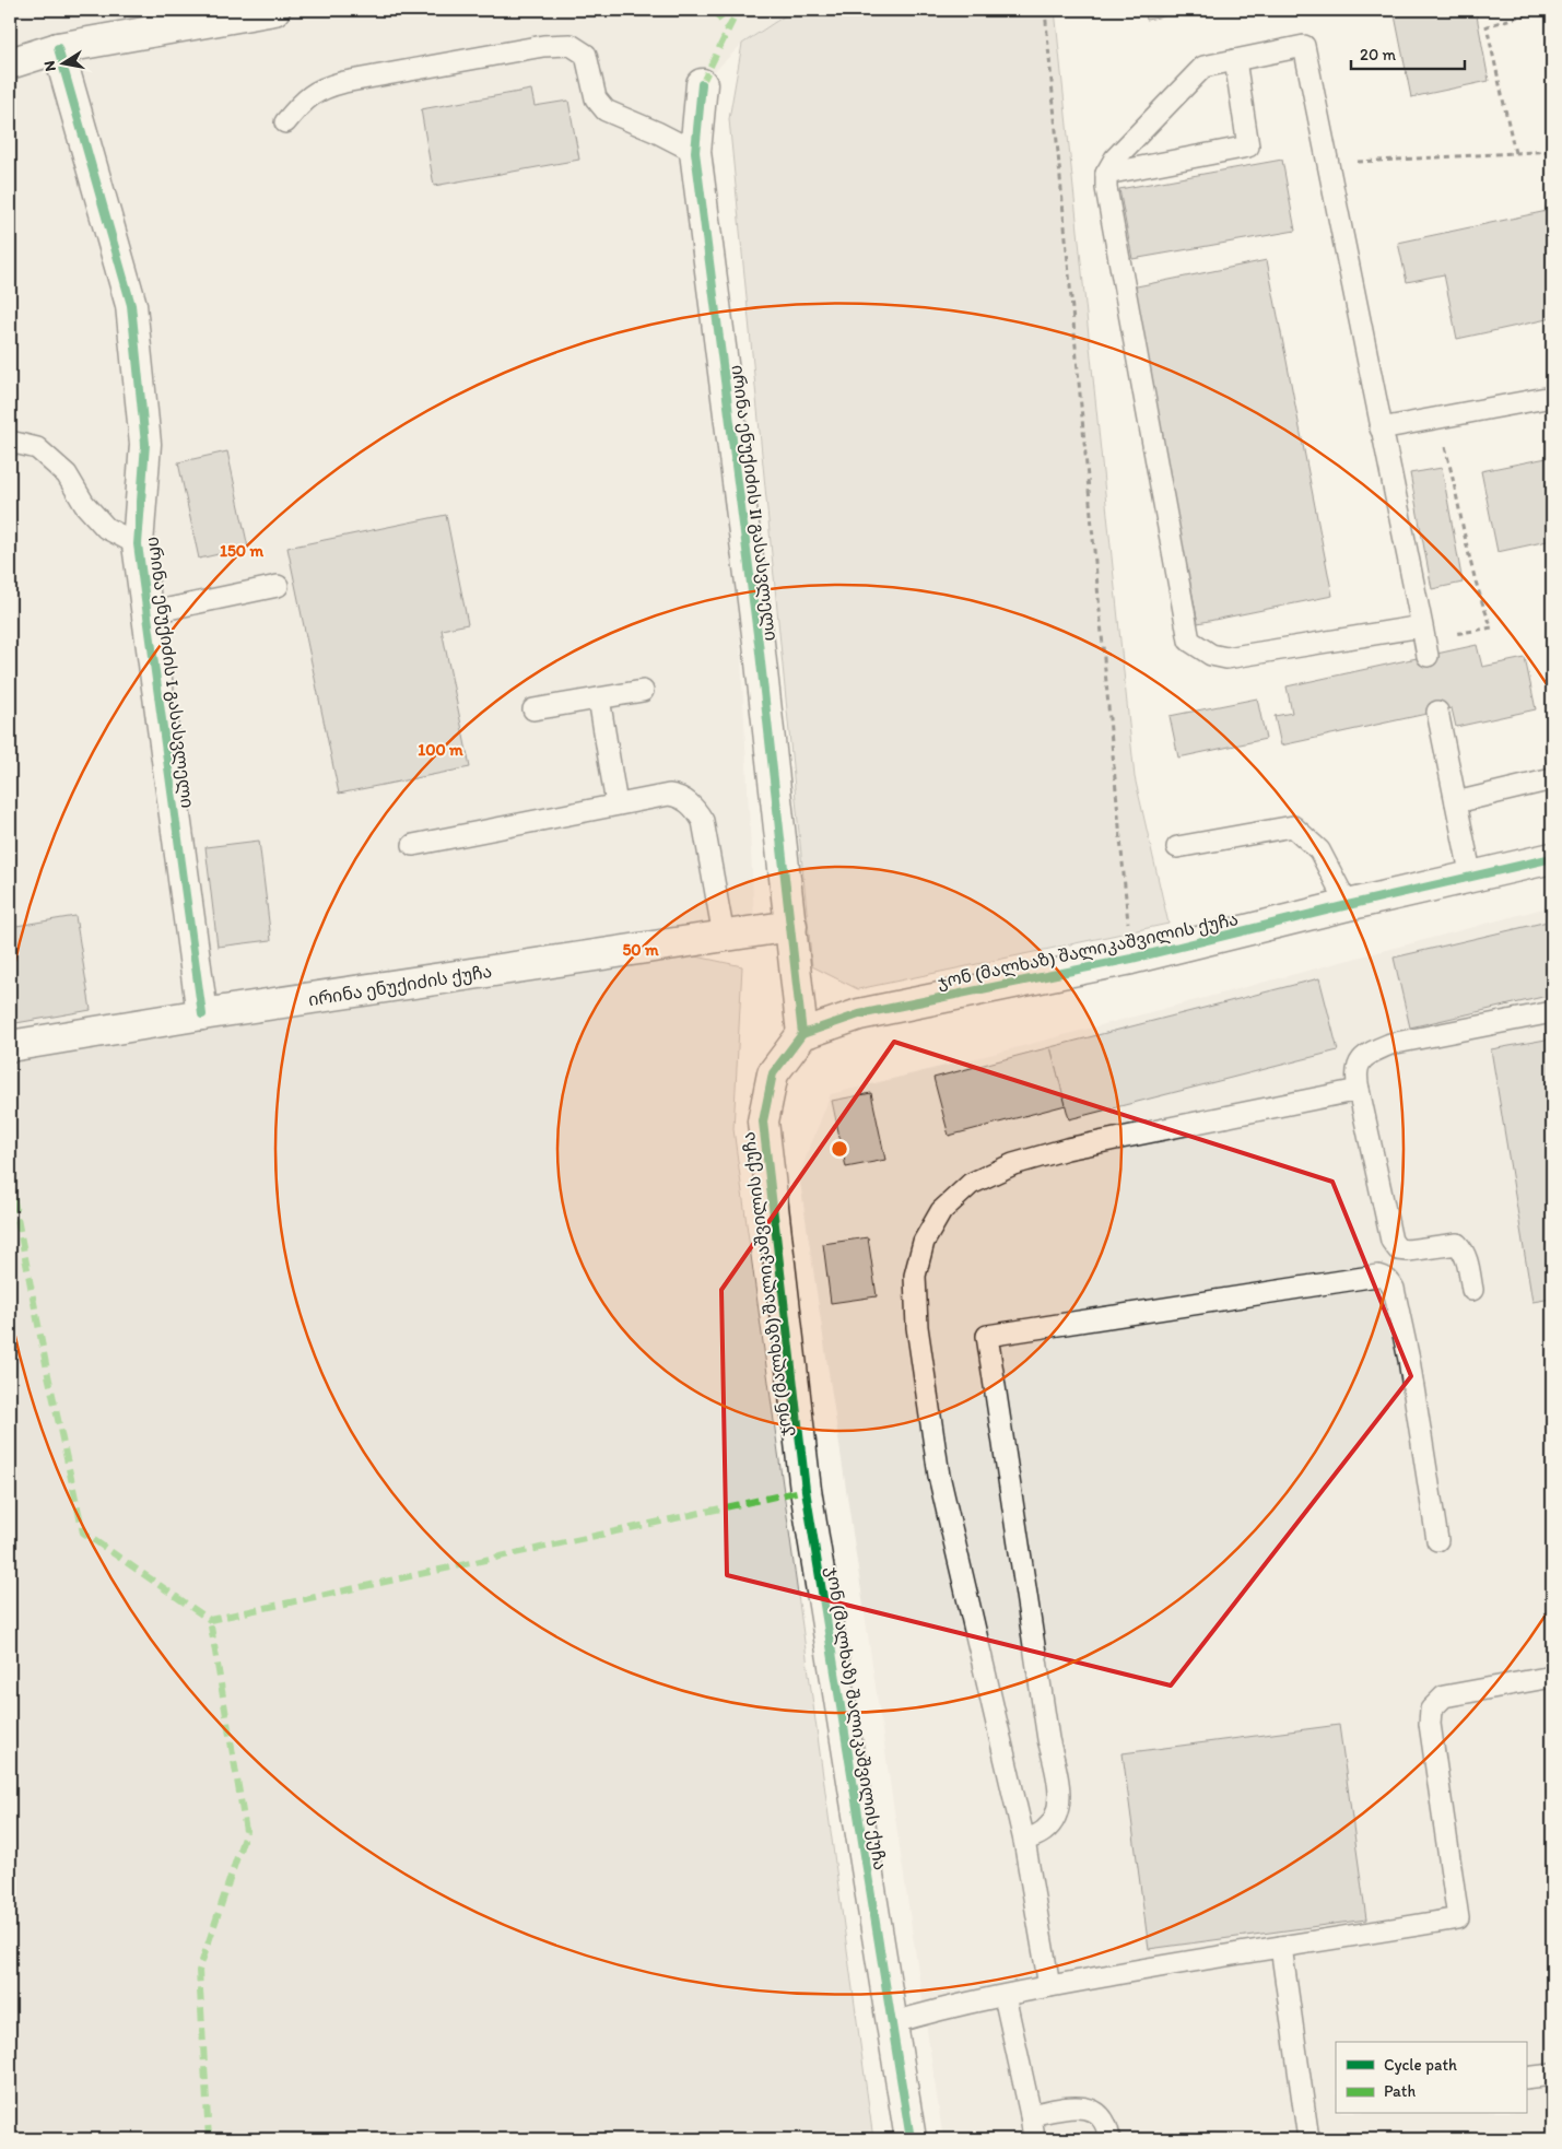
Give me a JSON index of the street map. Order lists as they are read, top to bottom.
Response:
{
  "streets": {
    "street": [
      "ირინა ენუქიძის II გასასვლელი",
      "ირინა ენუქიძის I გასასვლელი",
      "ჯონ (მალხაზ) შალიკაშვილის ქუჩა",
      "ირინა ენუქიძის ქუჩა"
    ]
  },
  "crossings": [
    ["ირინა ენუქიძის II გასასვლელი", "ჯონ (მალხაზ) შალიკაშვილის ქუჩა"],
    ["ირინა ენუქიძის II გასასვლელი", "ირინა ენუქიძის ქუჩა"],
    ["ირინა ენუქიძის I გასასვლელი", "ირინა ენუქიძის ქუჩა"]
  ],
  "legend": ["Cycle path", "Path"],
  "scale_bar": "20 m",
  "north": "left",
  "rings": ["150 m", "100 m", "50 m"]
}
